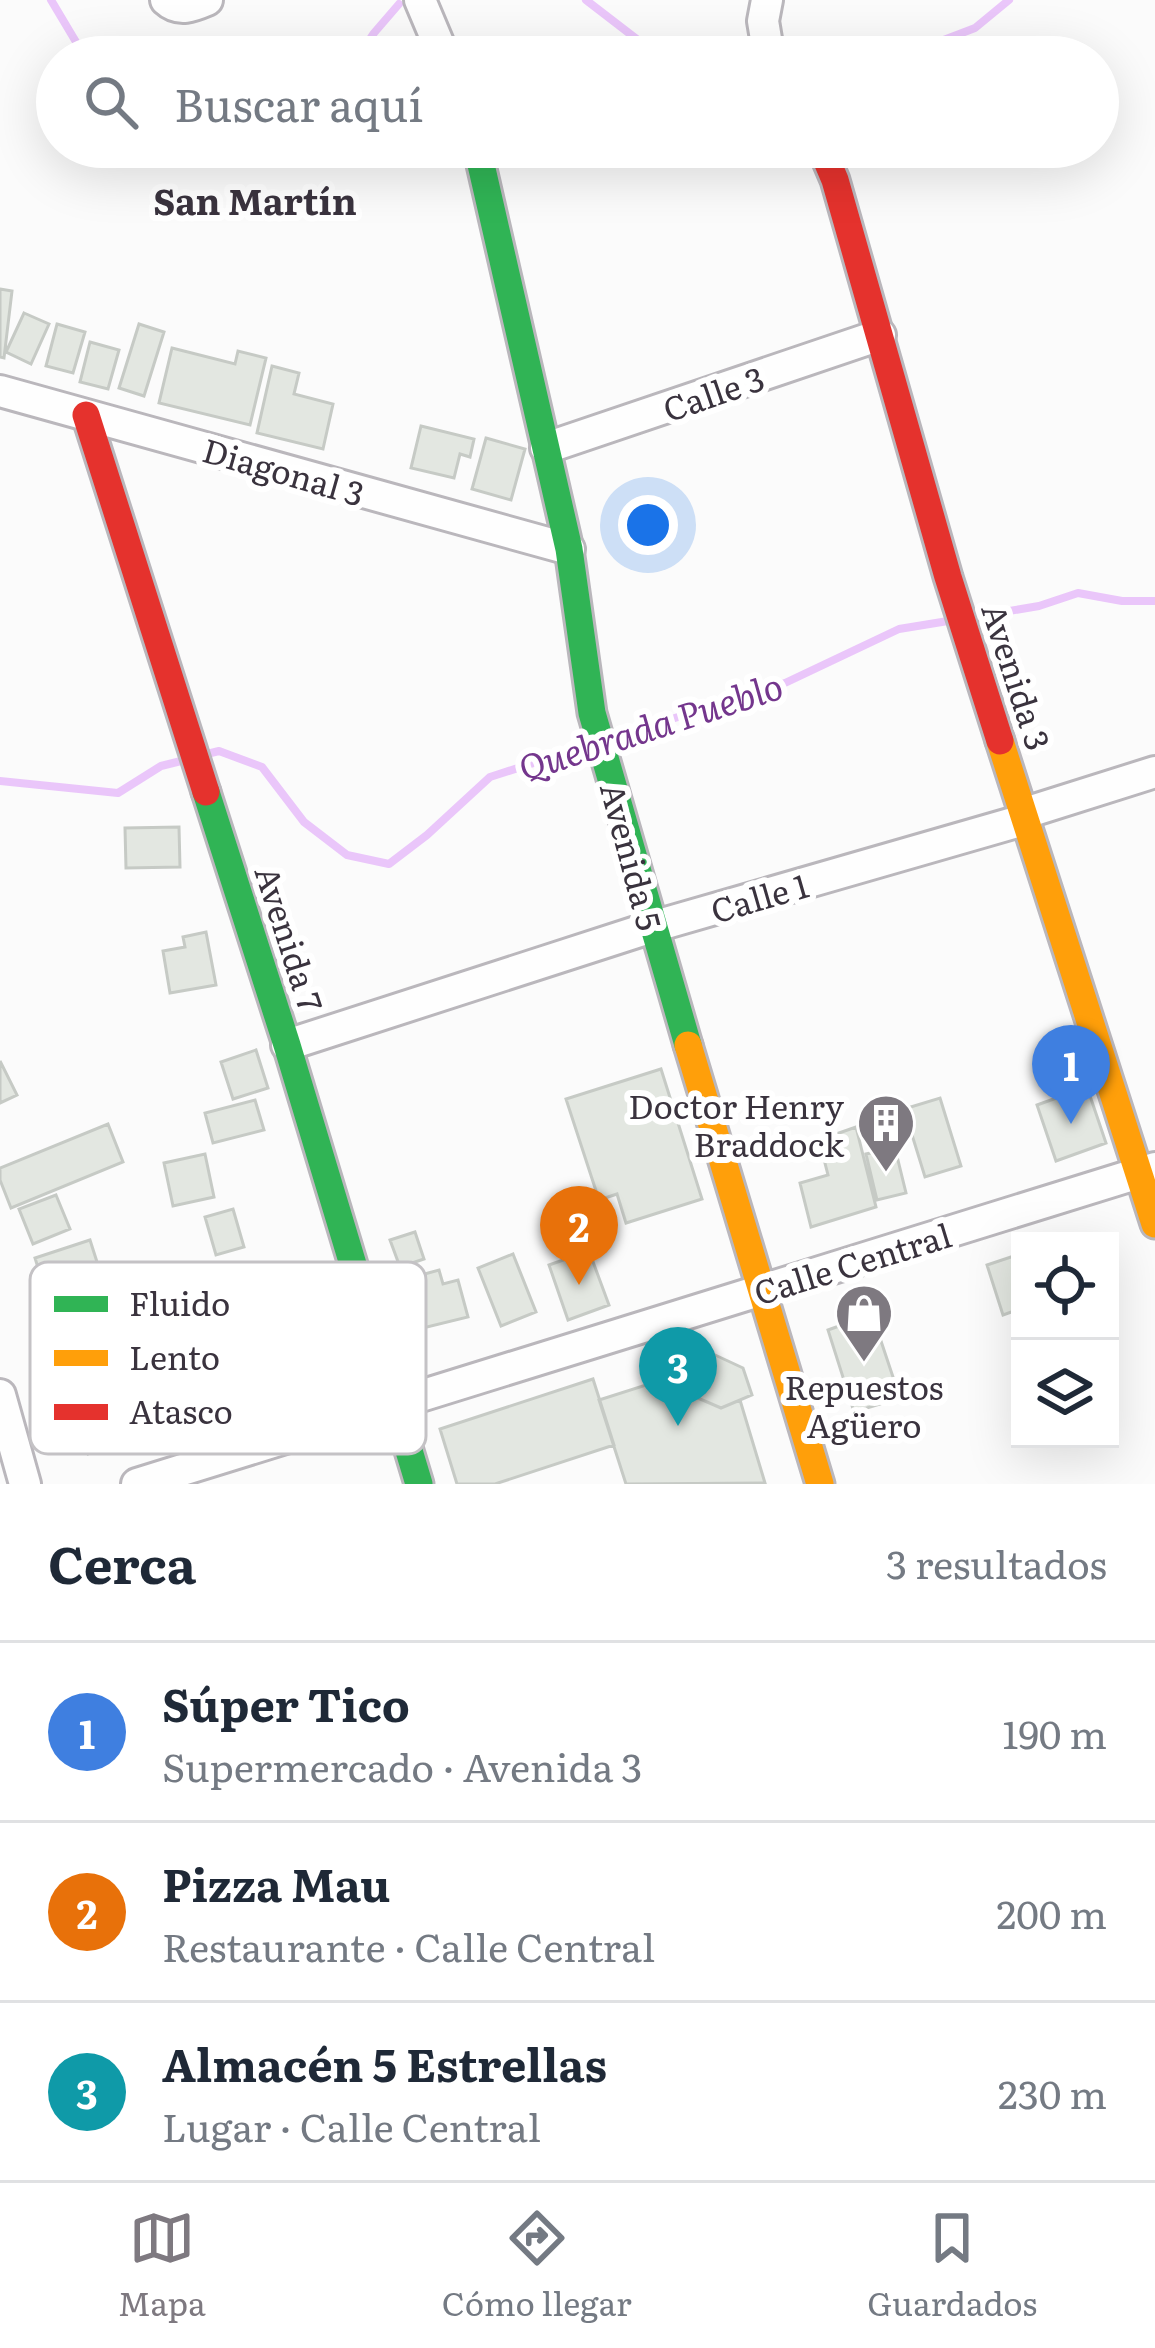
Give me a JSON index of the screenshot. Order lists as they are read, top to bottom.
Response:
{
  "streets": {
    "street": [
      "Calle 3",
      "Diagonal 3",
      "Avenida 3",
      "Avenida 5",
      "Calle 1",
      "Avenida 7",
      "Calle Central"
    ]
  },
  "crossings": [
    ["Calle 3", "Avenida 3"],
    ["Calle 3", "Avenida 5"],
    ["Diagonal 3", "Avenida 5"],
    ["Diagonal 3", "Avenida 7"],
    ["Avenida 3", "Calle 1"],
    ["Avenida 3", "Calle Central"],
    ["Avenida 5", "Calle 1"],
    ["Avenida 5", "Calle Central"],
    ["Calle 1", "Avenida 7"]
  ],
  "districts": ["San Martín"],
  "water": ["Quebrada Pueblo"],
  "places": {
    "building": ["Doctor Henry Braddock"],
    "shop": ["Repuestos Agüero"]
  },
  "legend": ["Fluido", "Lento", "Atasco"],
  "page": {
    "search": "Buscar aquí",
    "pins": ["1", "2", "3"],
    "heading": ["Cerca", "3 resultados"],
    "list": [
      {
        "mark": "1",
        "name": "Súper Tico",
        "note": "Supermercado · Avenida 3",
        "value": "190 m"
      },
      {
        "mark": "2",
        "name": "Pizza Mau",
        "note": "Restaurante · Calle Central",
        "value": "200 m"
      },
      {
        "mark": "3",
        "name": "Almacén 5 Estrellas",
        "note": "Lugar · Calle Central",
        "value": "230 m"
      }
    ],
    "nav": ["Mapa", "Cómo llegar", "Guardados"]
  }
}
